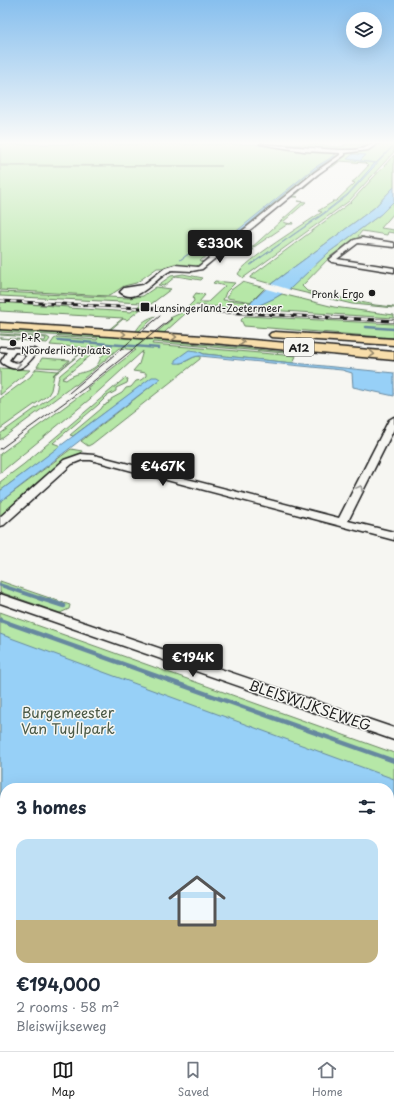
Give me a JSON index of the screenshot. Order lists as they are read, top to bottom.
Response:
{
  "streets": {
    "highway": ["A12"],
    "street": ["BLEISWIJKSEWEG"]
  },
  "parks": ["Burgemeester Van Tuyllpark"],
  "places": {
    "other": ["Pronk Ergo", "P+R Noorderlichtplaats"],
    "transit": ["Lansingerland-Zoetermeer"]
  },
  "page": {
    "price": ["€330K", "€467K", "€194K"],
    "heading": "3 homes",
    "list": [
      {
        "name": "€194,000",
        "note": "2 rooms · 58 m² · Bleiswijkseweg"
      }
    ],
    "tabs": ["Map", "Saved", "Home"]
  }
}
